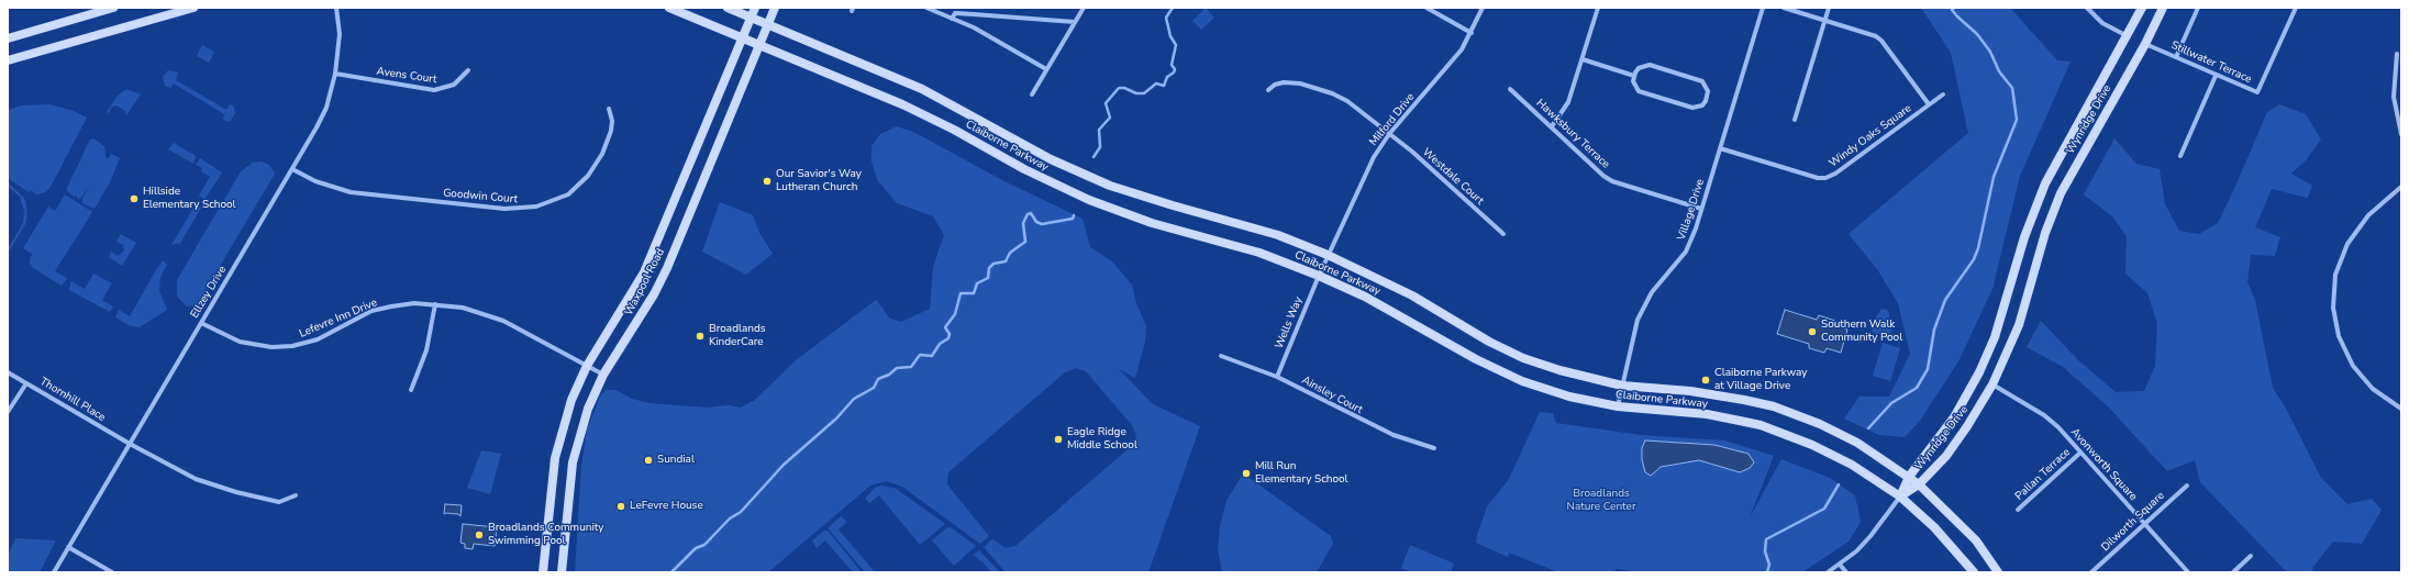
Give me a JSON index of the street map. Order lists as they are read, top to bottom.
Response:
{
  "streets": {
    "main road": ["Wynridge Drive", "Claiborne Parkway", "Waxpool Road"],
    "street": [
      "Stillwater Terrace",
      "Avens Court",
      "Milford Drive",
      "Hawksbury Terrace",
      "Windy Oaks Square",
      "Westdale Court",
      "Goodwin Court",
      "Village Drive",
      "Ellzey Drive",
      "Lefevre Inn Drive",
      "Wells Way",
      "Ainsley Court",
      "Thornhill Place",
      "Avonworth Square",
      "Pallan Terrace",
      "Dilworth Square"
    ]
  },
  "crossings": [
    ["Stillwater Terrace", "Wynridge Drive"],
    ["Avens Court", "Ellzey Drive"],
    ["Milford Drive", "Claiborne Parkway"],
    ["Milford Drive", "Westdale Court"],
    ["Milford Drive", "Wells Way"],
    ["Wynridge Drive", "Claiborne Parkway"],
    ["Wynridge Drive", "Avonworth Square"],
    ["Hawksbury Terrace", "Village Drive"],
    ["Windy Oaks Square", "Village Drive"],
    ["Claiborne Parkway", "Village Drive"],
    ["Claiborne Parkway", "Waxpool Road"],
    ["Claiborne Parkway", "Wells Way"],
    ["Goodwin Court", "Ellzey Drive"],
    ["Waxpool Road", "Lefevre Inn Drive"],
    ["Ellzey Drive", "Lefevre Inn Drive"],
    ["Ellzey Drive", "Thornhill Place"],
    ["Wells Way", "Ainsley Court"],
    ["Avonworth Square", "Pallan Terrace"],
    ["Avonworth Square", "Dilworth Square"]
  ],
  "parks": ["Broadlands Nature Center"],
  "places": [
    "Our Savior's Way Lutheran Church",
    "Hillside Elementary School",
    "Southern Walk Community Pool",
    "Broadlands KinderCare",
    "Claiborne Parkway at Village Drive",
    "Eagle Ridge Middle School",
    "Sundial",
    "Mill Run Elementary School",
    "LeFevre House",
    "Broadlands Community Swimming Pool"
  ]
}
